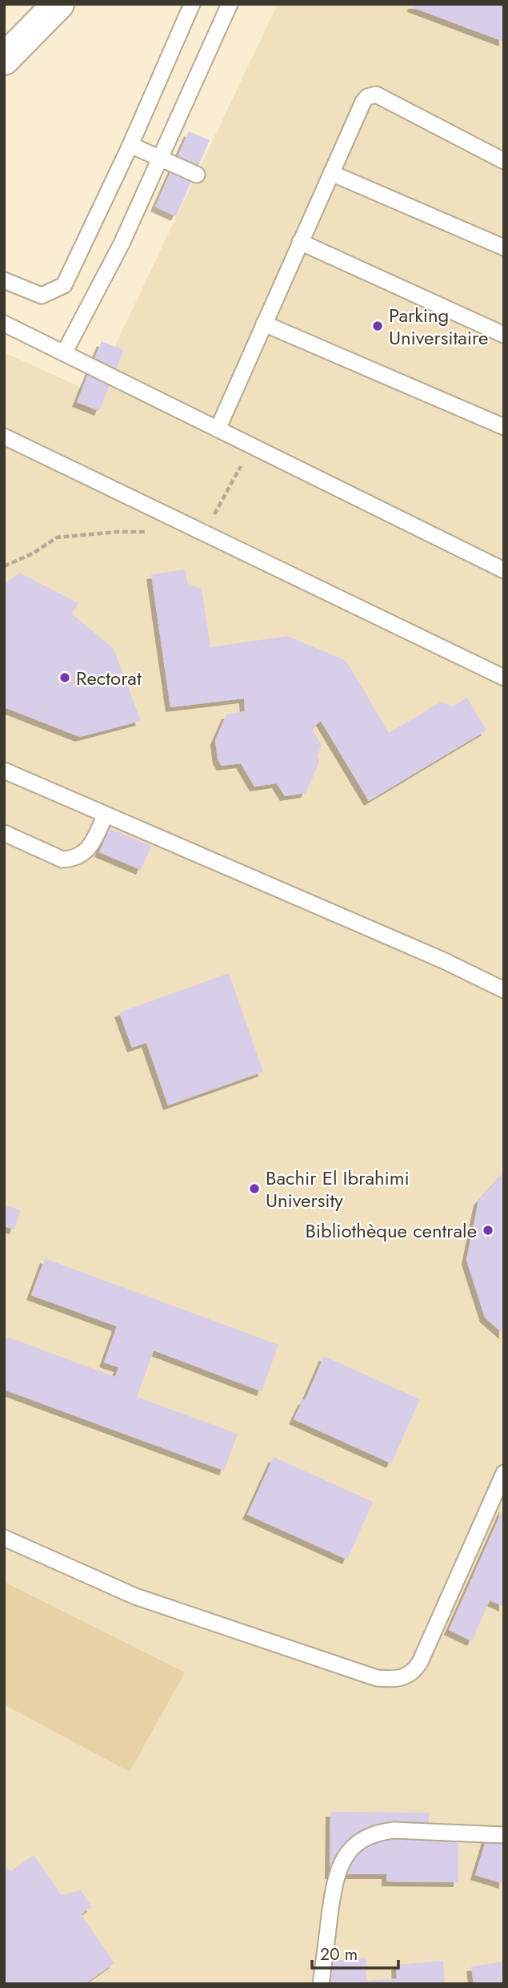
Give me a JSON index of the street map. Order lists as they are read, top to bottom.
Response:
{
  "places": [
    "Parking Universitaire",
    "Rectorat",
    "Bachir El Ibrahimi University",
    "Bibliothèque centrale"
  ],
  "scale_bar": "20 m"
}
